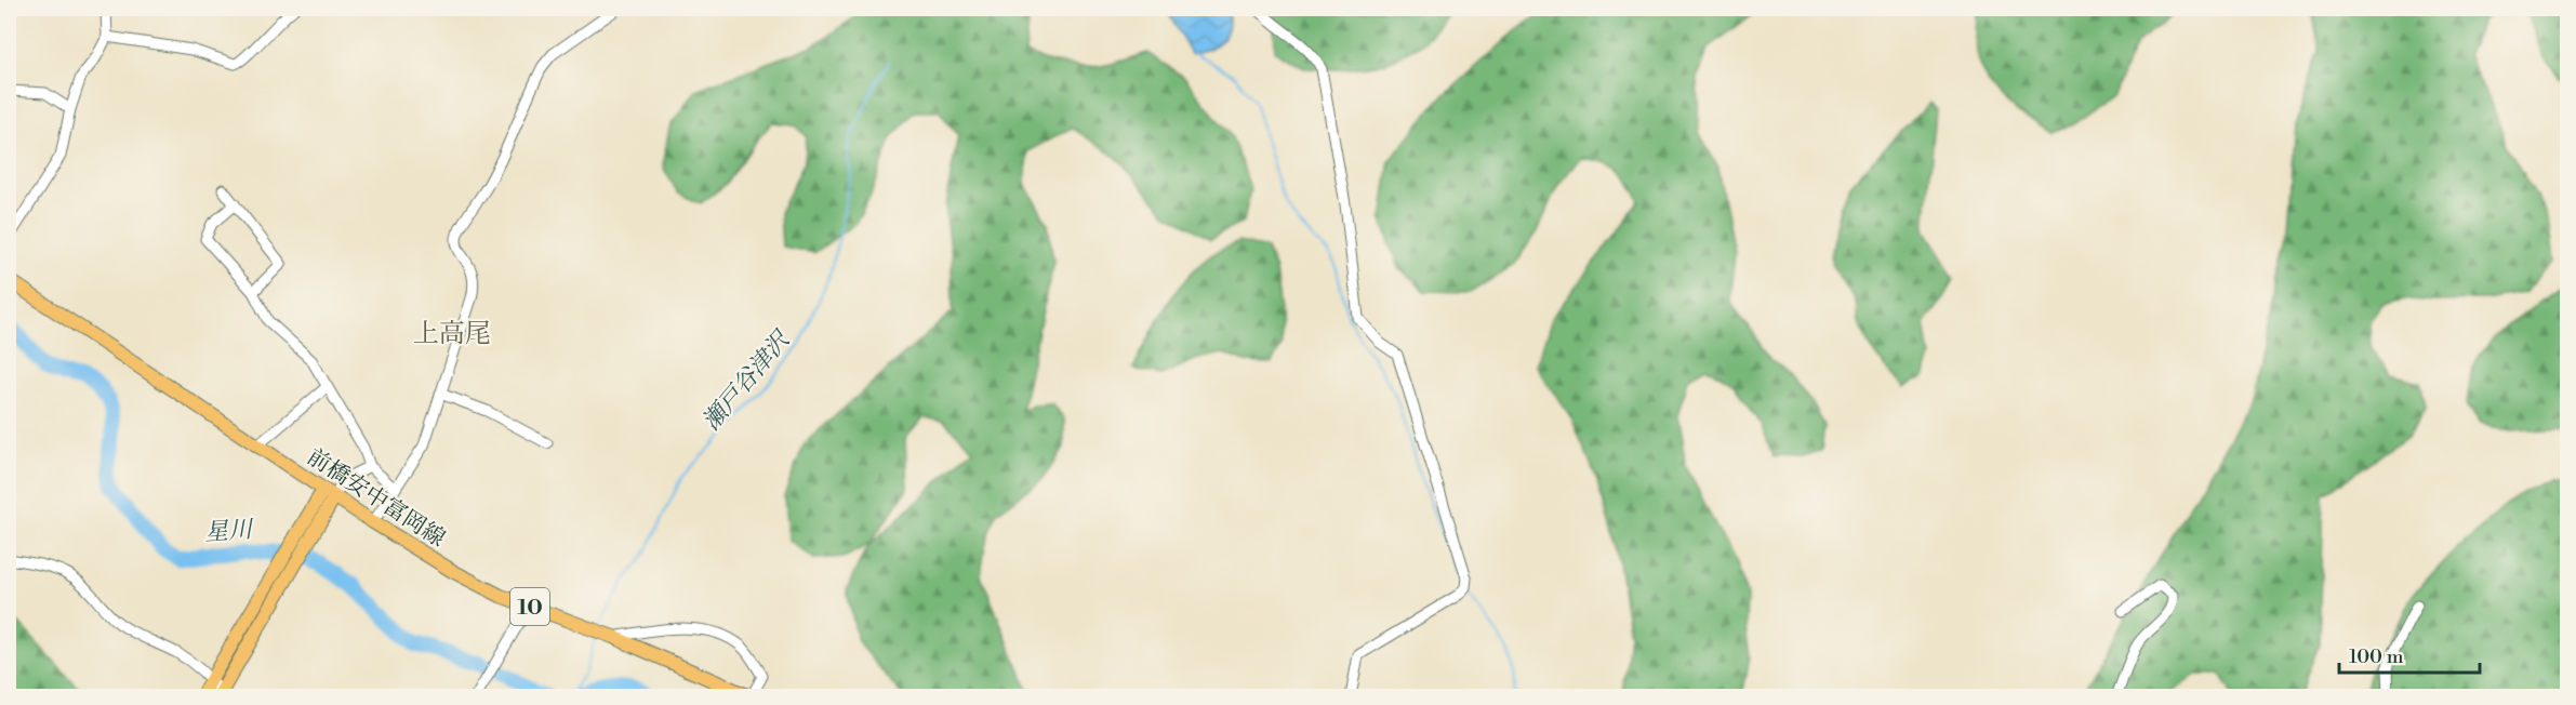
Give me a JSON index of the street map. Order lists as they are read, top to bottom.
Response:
{
  "streets": {
    "main road": ["前橋安中富岡線", "10"]
  },
  "districts": ["上高尾"],
  "water": ["瀬戸谷津沢", "星川"],
  "scale_bar": "100 m"
}
